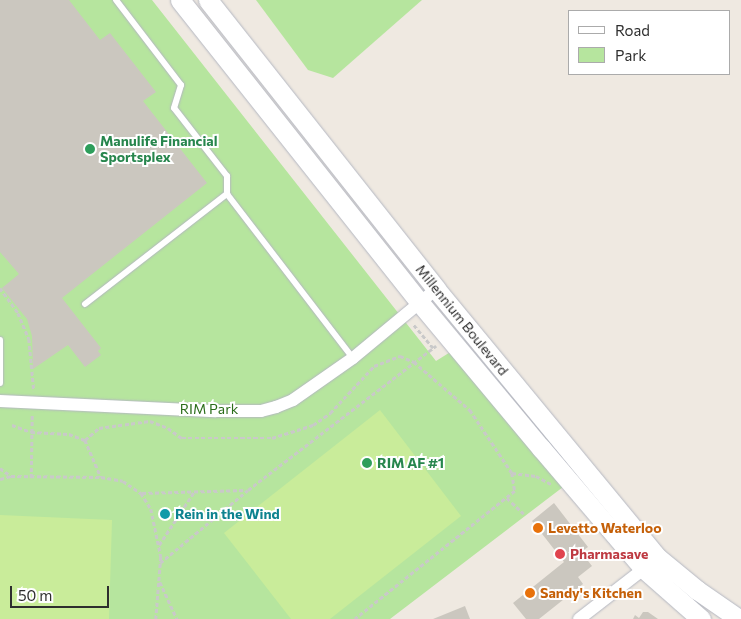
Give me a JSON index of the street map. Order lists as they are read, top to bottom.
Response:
{
  "streets": {
    "street": ["Millennium Boulevard"]
  },
  "parks": ["RIM Park"],
  "places": [
    "Manulife Financial Sportsplex",
    "RIM AF #1",
    "Rein in the Wind",
    "Levetto Waterloo",
    "Pharmasave",
    "Sandy's Kitchen"
  ],
  "legend": ["Road", "Park"],
  "scale_bar": "50 m"
}
